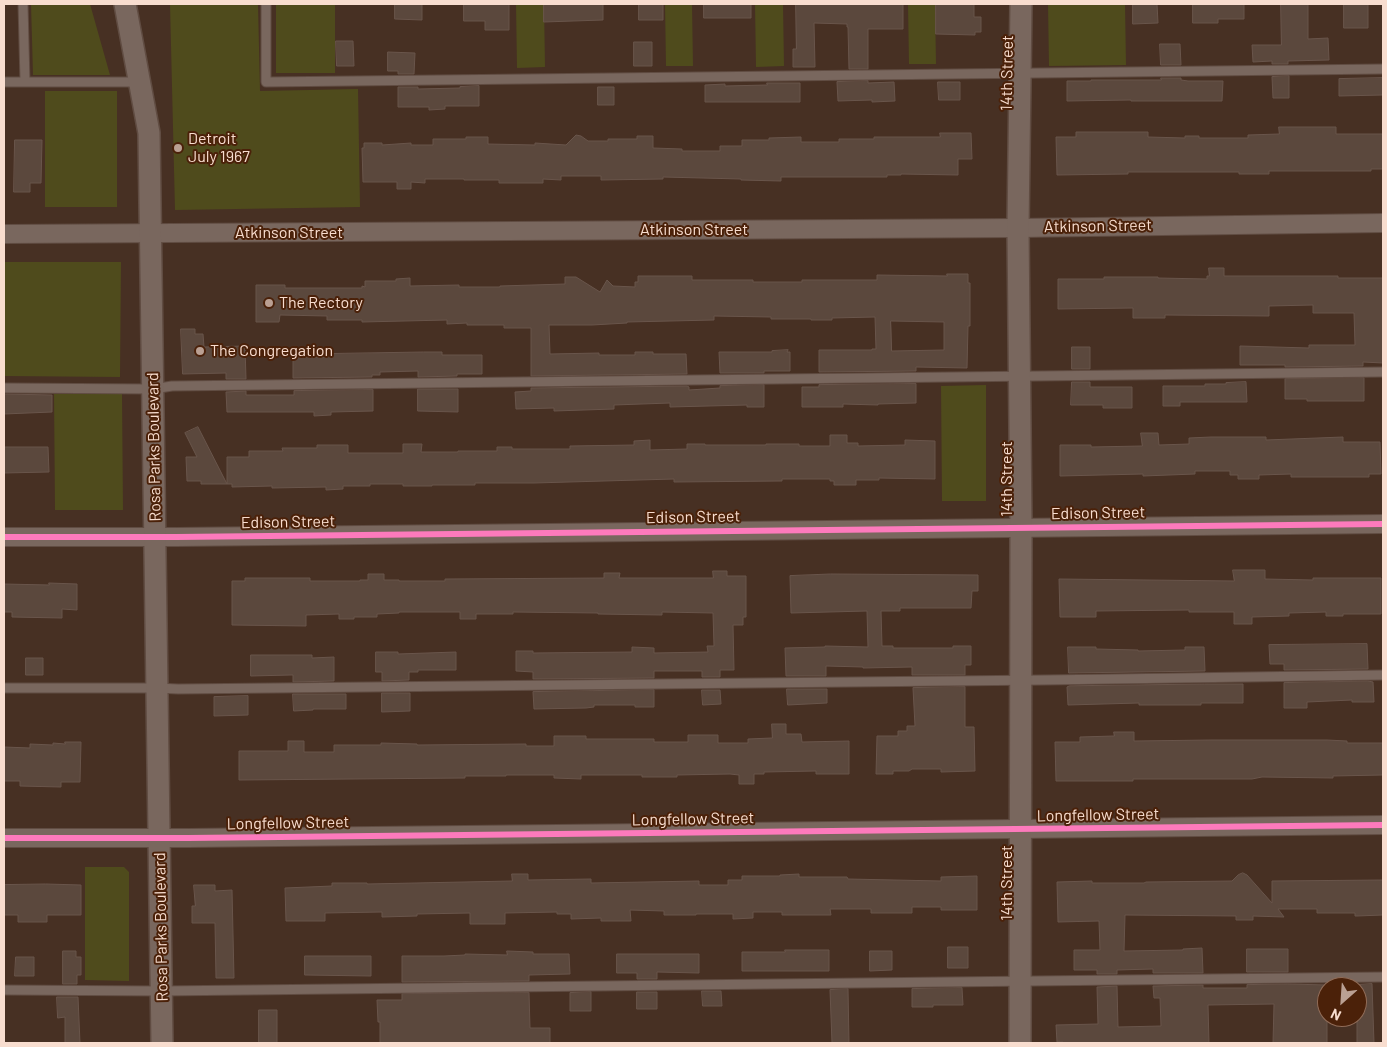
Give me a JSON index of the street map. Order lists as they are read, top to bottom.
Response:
{
  "streets": {
    "street": [
      "14th Street",
      "Atkinson Street",
      "Rosa Parks Boulevard",
      "Edison Street",
      "Longfellow Street"
    ]
  },
  "crossings": [
    ["14th Street", "Atkinson Street"],
    ["14th Street", "Edison Street"],
    ["14th Street", "Longfellow Street"],
    ["Atkinson Street", "Rosa Parks Boulevard"],
    ["Rosa Parks Boulevard", "Edison Street"],
    ["Rosa Parks Boulevard", "Longfellow Street"]
  ],
  "places": ["Detroit July 1967", "The Rectory", "The Congregation"],
  "north": "bottom left"
}
